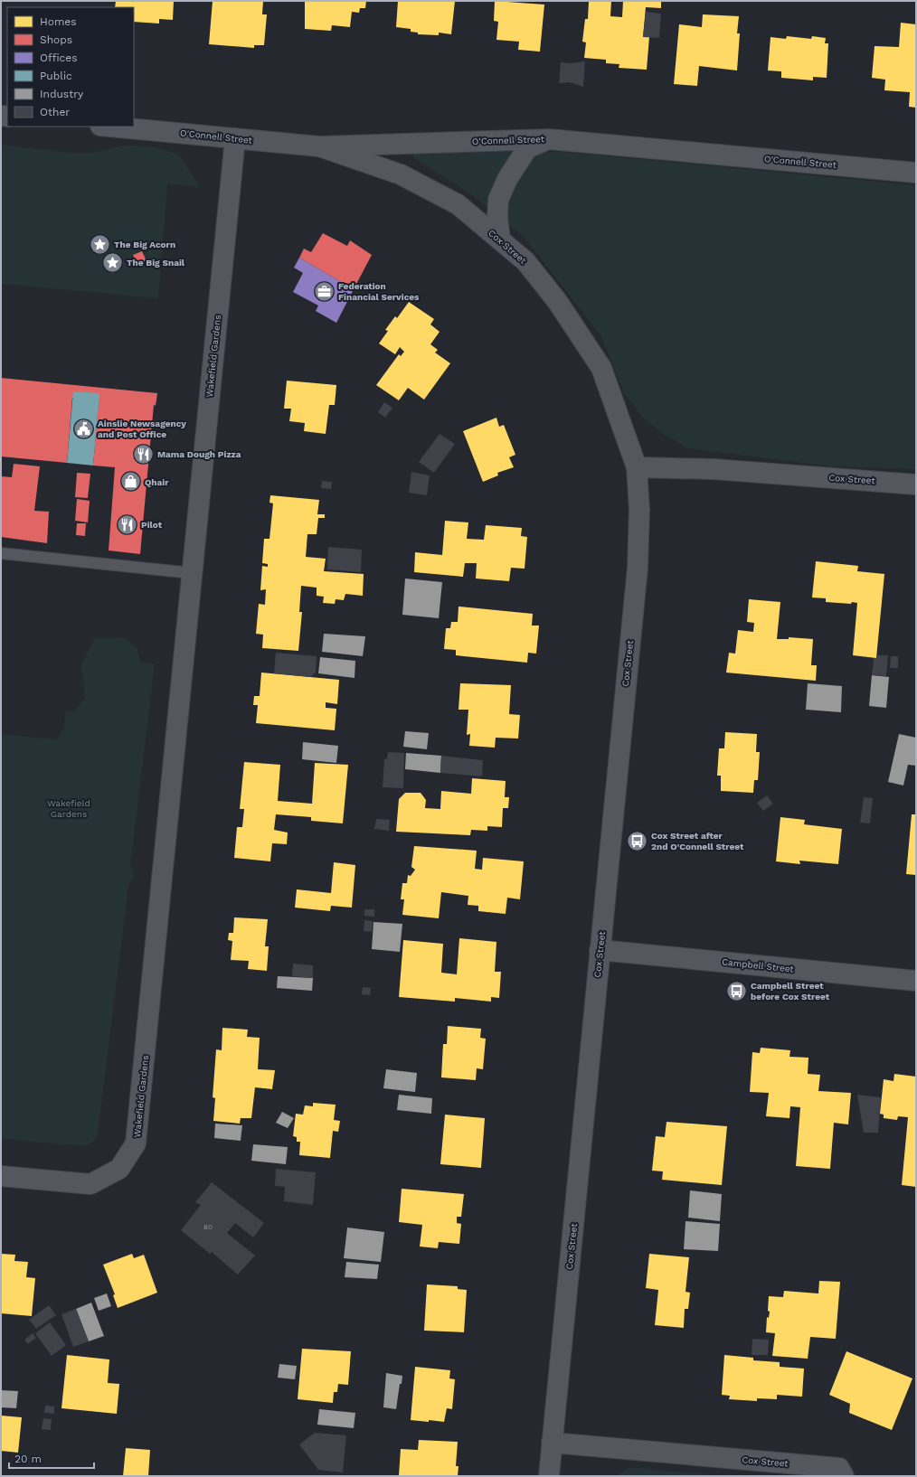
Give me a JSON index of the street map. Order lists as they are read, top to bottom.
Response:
{
  "streets": {
    "street": [
      "O'Connell Street",
      "Cox Street",
      "Wakefield Gardens",
      "Campbell Street"
    ]
  },
  "crossings": [
    ["O'Connell Street", "Cox Street"],
    ["O'Connell Street", "Wakefield Gardens"],
    ["Cox Street", "Campbell Street"]
  ],
  "parks": ["Wakefield Gardens"],
  "places": {
    "place": ["The Big Acorn", "The Big Snail"],
    "office": ["Federation Financial Services"],
    "public building": ["Ainslie Newsagency and Post Office"],
    "restaurant": ["Mama Dough Pizza", "Pilot"],
    "shop": ["Qhair"],
    "bus stop": ["Cox Street after 2nd O'Connell Street", "Campbell Street before Cox Street"]
  },
  "house_numbers": ["80"],
  "legend": [
    "Homes",
    "Shops",
    "Offices",
    "Public",
    "Industry",
    "Other"
  ],
  "scale_bar": "20 m"
}
